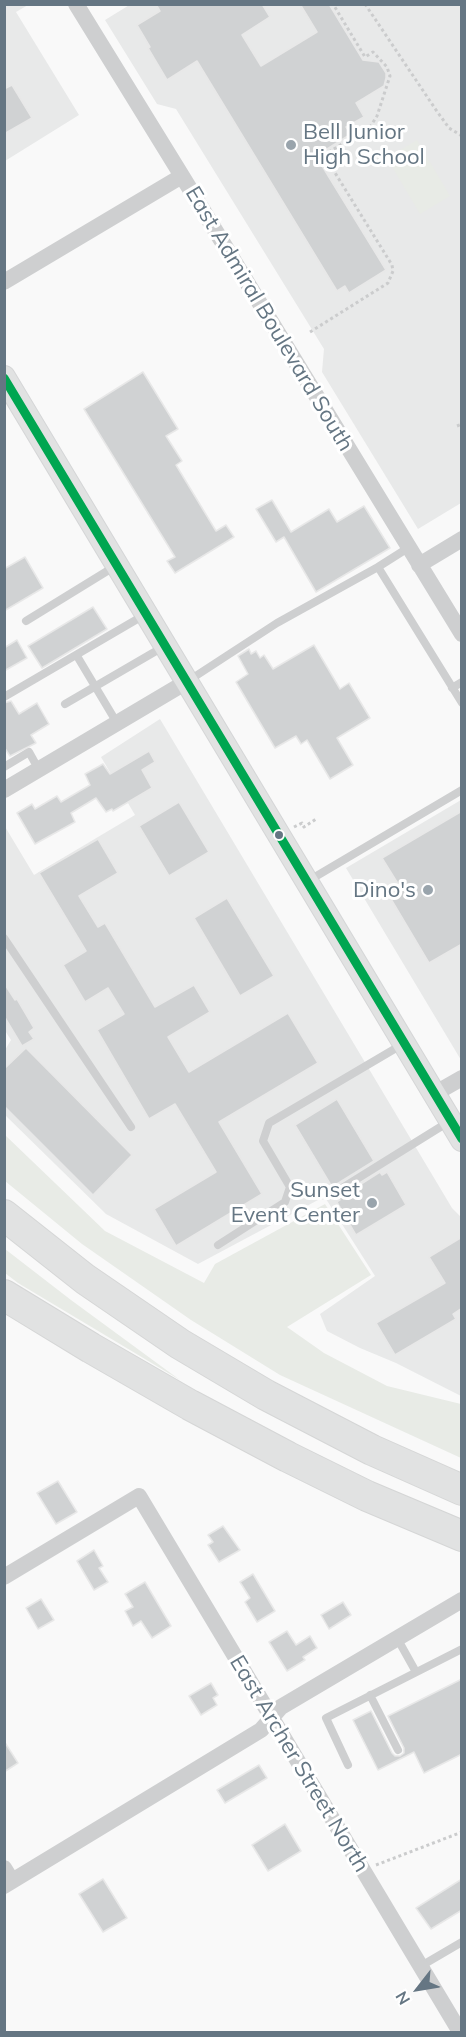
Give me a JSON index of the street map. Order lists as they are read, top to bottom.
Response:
{
  "streets": {
    "street": ["East Admiral Boulevard South", "East Archer Street North"]
  },
  "places": ["Bell Junior High School", "Dino's", "Sunset Event Center"],
  "north": "bottom left"
}
